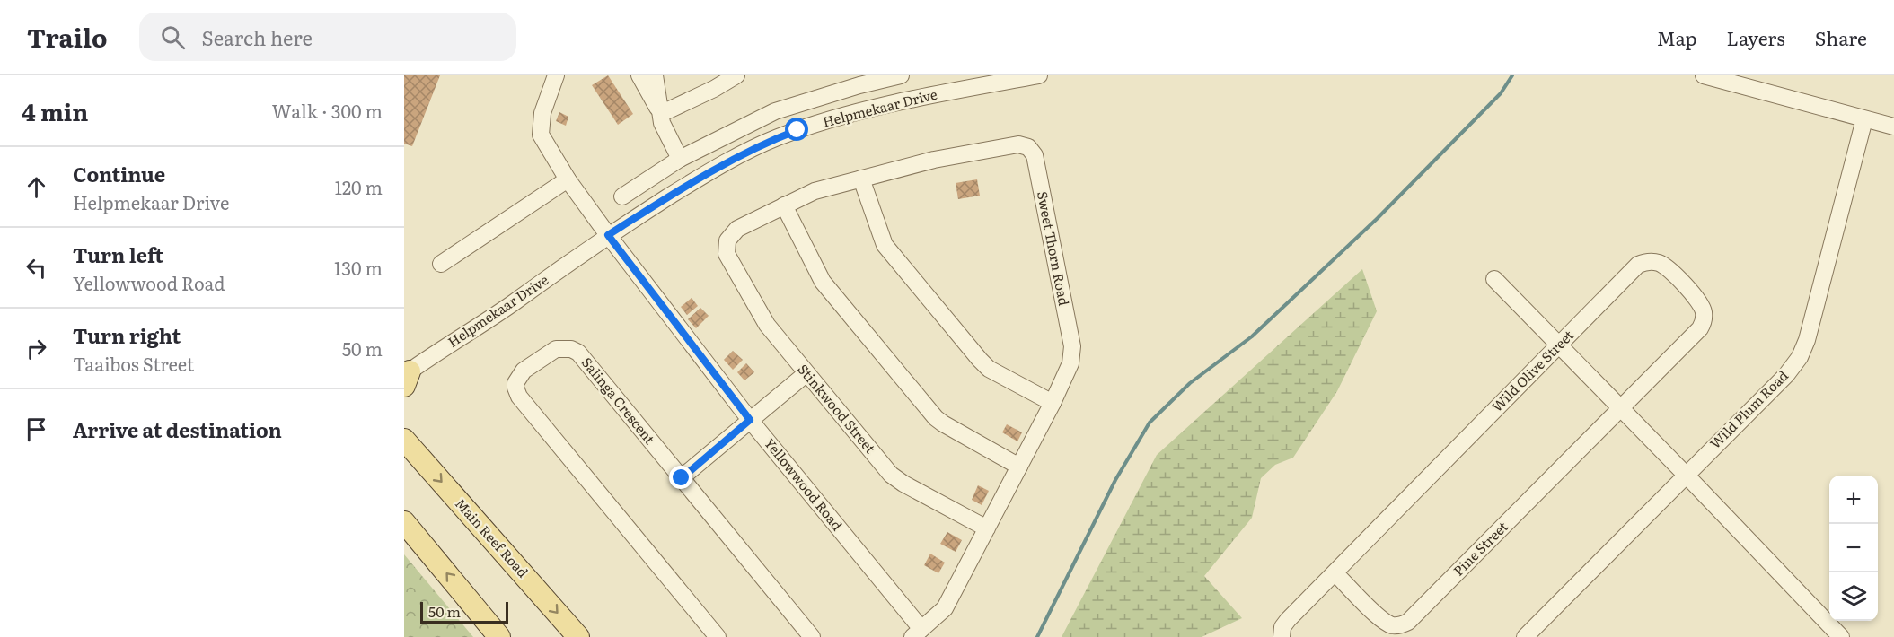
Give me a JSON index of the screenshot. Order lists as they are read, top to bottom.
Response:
{
  "streets": {
    "main road": ["Main Reef Road"],
    "street": [
      "Helpmekaar Drive",
      "Sweet Thorn Road",
      "Wild Olive Street",
      "Salinga Crescent",
      "Stinkwood Street",
      "Wild Plum Road",
      "Yellowwood Road",
      "Pine Street"
    ]
  },
  "crossings": [
    ["Helpmekaar Drive", "Yellowwood Road"],
    ["Sweet Thorn Road", "Stinkwood Street"],
    ["Sweet Thorn Road", "Yellowwood Road"],
    ["Wild Olive Street", "Pine Street"]
  ],
  "scale_bar": "50 m",
  "page": {
    "header": "Trailo",
    "search": "Search here",
    "nav": ["Map", "Layers", "Share"],
    "heading": ["4 min", "Walk · 300 m"],
    "list": [
      ["Continue", "Helpmekaar Drive", "120 m"],
      ["Turn left", "Yellowwood Road", "130 m"],
      ["Turn right", "Taaibos Street", "50 m"],
      "Arrive at destination"
    ],
    "map_buttons": ["+", "−"],
    "scale": "50 m"
  }
}
